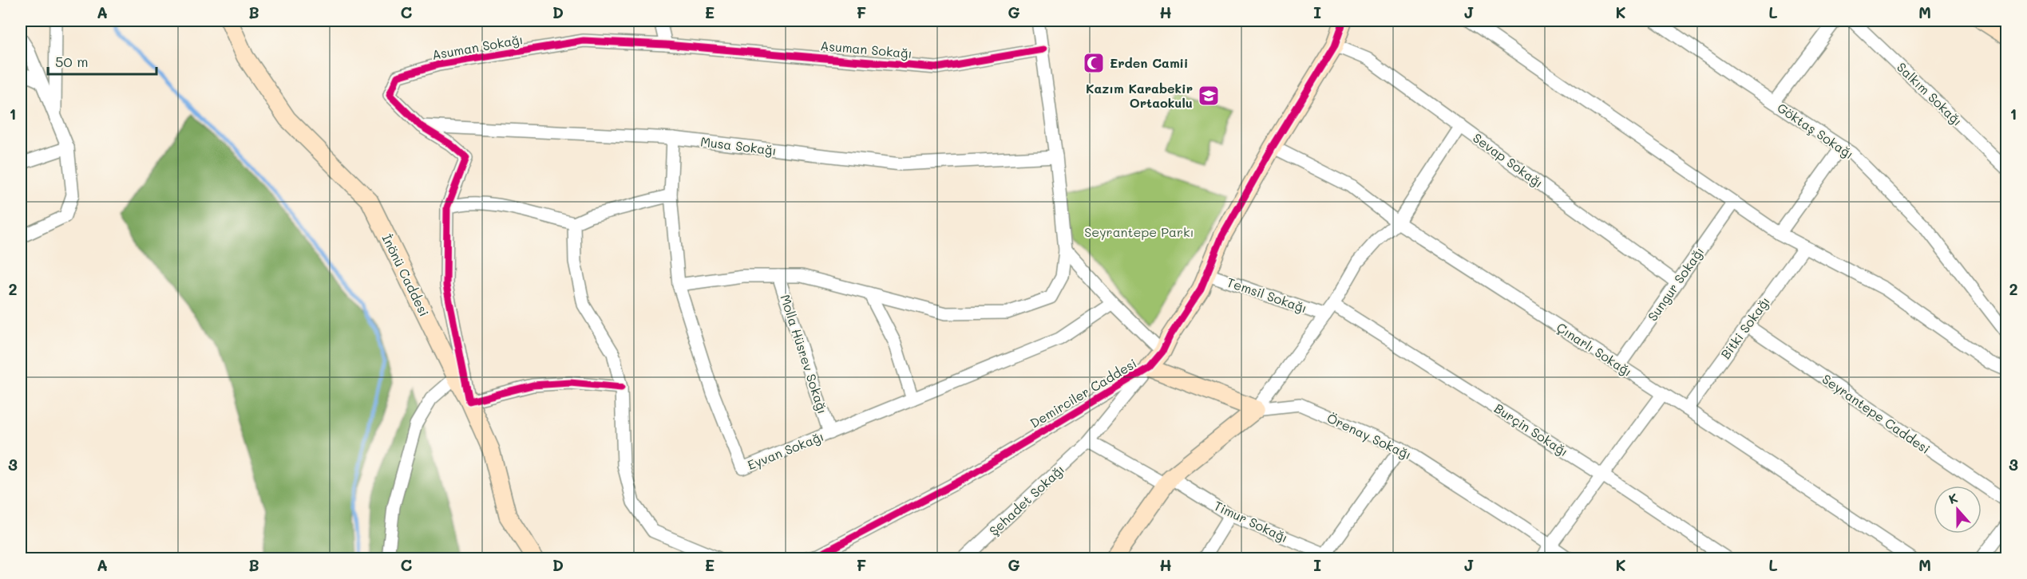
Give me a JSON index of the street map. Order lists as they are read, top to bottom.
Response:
{
  "streets": {
    "street": [
      "Asuman Sokağı",
      "Salkım Sokağı",
      "Göktaş Sokağı",
      "Musa Sokağı",
      "Sevap Sokağı",
      "İnönü Caddesi",
      "Sungur Sokağı",
      "Temsil Sokağı",
      "Bitki Sokağı",
      "Çınarlı Sokağı",
      "Molla Hüsrev Sokağı",
      "Demirciler Caddesi",
      "Seyrantepe Caddesi",
      "Burçin Sokağı",
      "Örenay Sokağı",
      "Eyvan Sokağı",
      "Şehadet Sokağı",
      "Timur Sokağı"
    ]
  },
  "crossings": [
    ["Asuman Sokağı", "Musa Sokağı"],
    ["Asuman Sokağı", "İnönü Caddesi"],
    ["Musa Sokağı", "Eyvan Sokağı"],
    ["Sevap Sokağı", "Sungur Sokağı"],
    ["Sevap Sokağı", "Demirciler Caddesi"],
    ["Sungur Sokağı", "Çınarlı Sokağı"],
    ["Temsil Sokağı", "Demirciler Caddesi"],
    ["Bitki Sokağı", "Çınarlı Sokağı"],
    ["Bitki Sokağı", "Seyrantepe Caddesi"],
    ["Çınarlı Sokağı", "Demirciler Caddesi"],
    ["Molla Hüsrev Sokağı", "Eyvan Sokağı"],
    ["Demirciler Caddesi", "Örenay Sokağı"],
    ["Demirciler Caddesi", "Şehadet Sokağı"],
    ["Örenay Sokağı", "Şehadet Sokağı"]
  ],
  "parks": ["Seyrantepe Parkı"],
  "places": {
    "mosque": ["Erden Camii"],
    "school or university": ["Kazım Karabekir Ortaokulu"]
  },
  "scale_bar": "50 m",
  "north": "top",
  "grid": {
    "columns": [
      "A",
      "B",
      "C",
      "D",
      "E",
      "F",
      "G",
      "H",
      "I",
      "J",
      "K",
      "L",
      "M"
    ],
    "rows": ["1", "2", "3"]
  }
}
